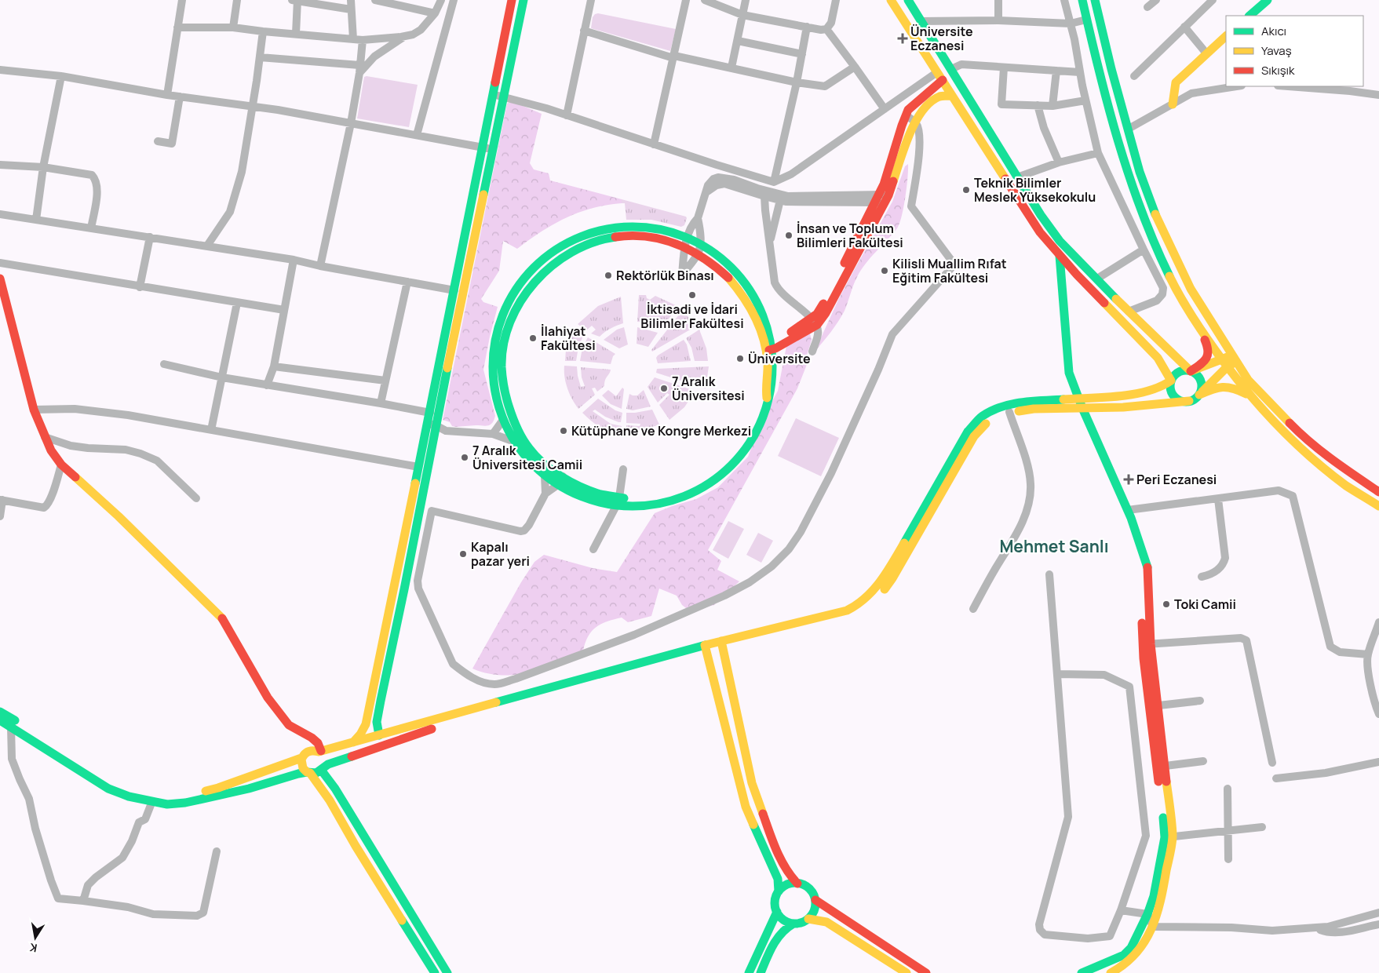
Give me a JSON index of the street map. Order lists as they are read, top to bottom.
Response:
{
  "districts": ["Mehmet Sanlı"],
  "places": {
    "health": ["Üniversite Eczanesi", "Peri Eczanesi"],
    "other": [
      "Teknik Bilimler Meslek Yüksekokulu",
      "İnsan ve Toplum Bilimleri Fakültesi",
      "Kilisli Muallim Rıfat Eğitim Fakültesi",
      "Rektörlük Binası",
      "İktisadi ve İdari Bilimler Fakültesi",
      "İlahiyat Fakültesi",
      "Üniversite",
      "7 Aralık Üniversitesi",
      "Kütüphane ve Kongre Merkezi",
      "7 Aralık Üniversitesi Camii",
      "Kapalı pazar yeri",
      "Toki Camii"
    ]
  },
  "legend": ["Akıcı", "Yavaş", "Sıkışık"],
  "north": "bottom"
}
